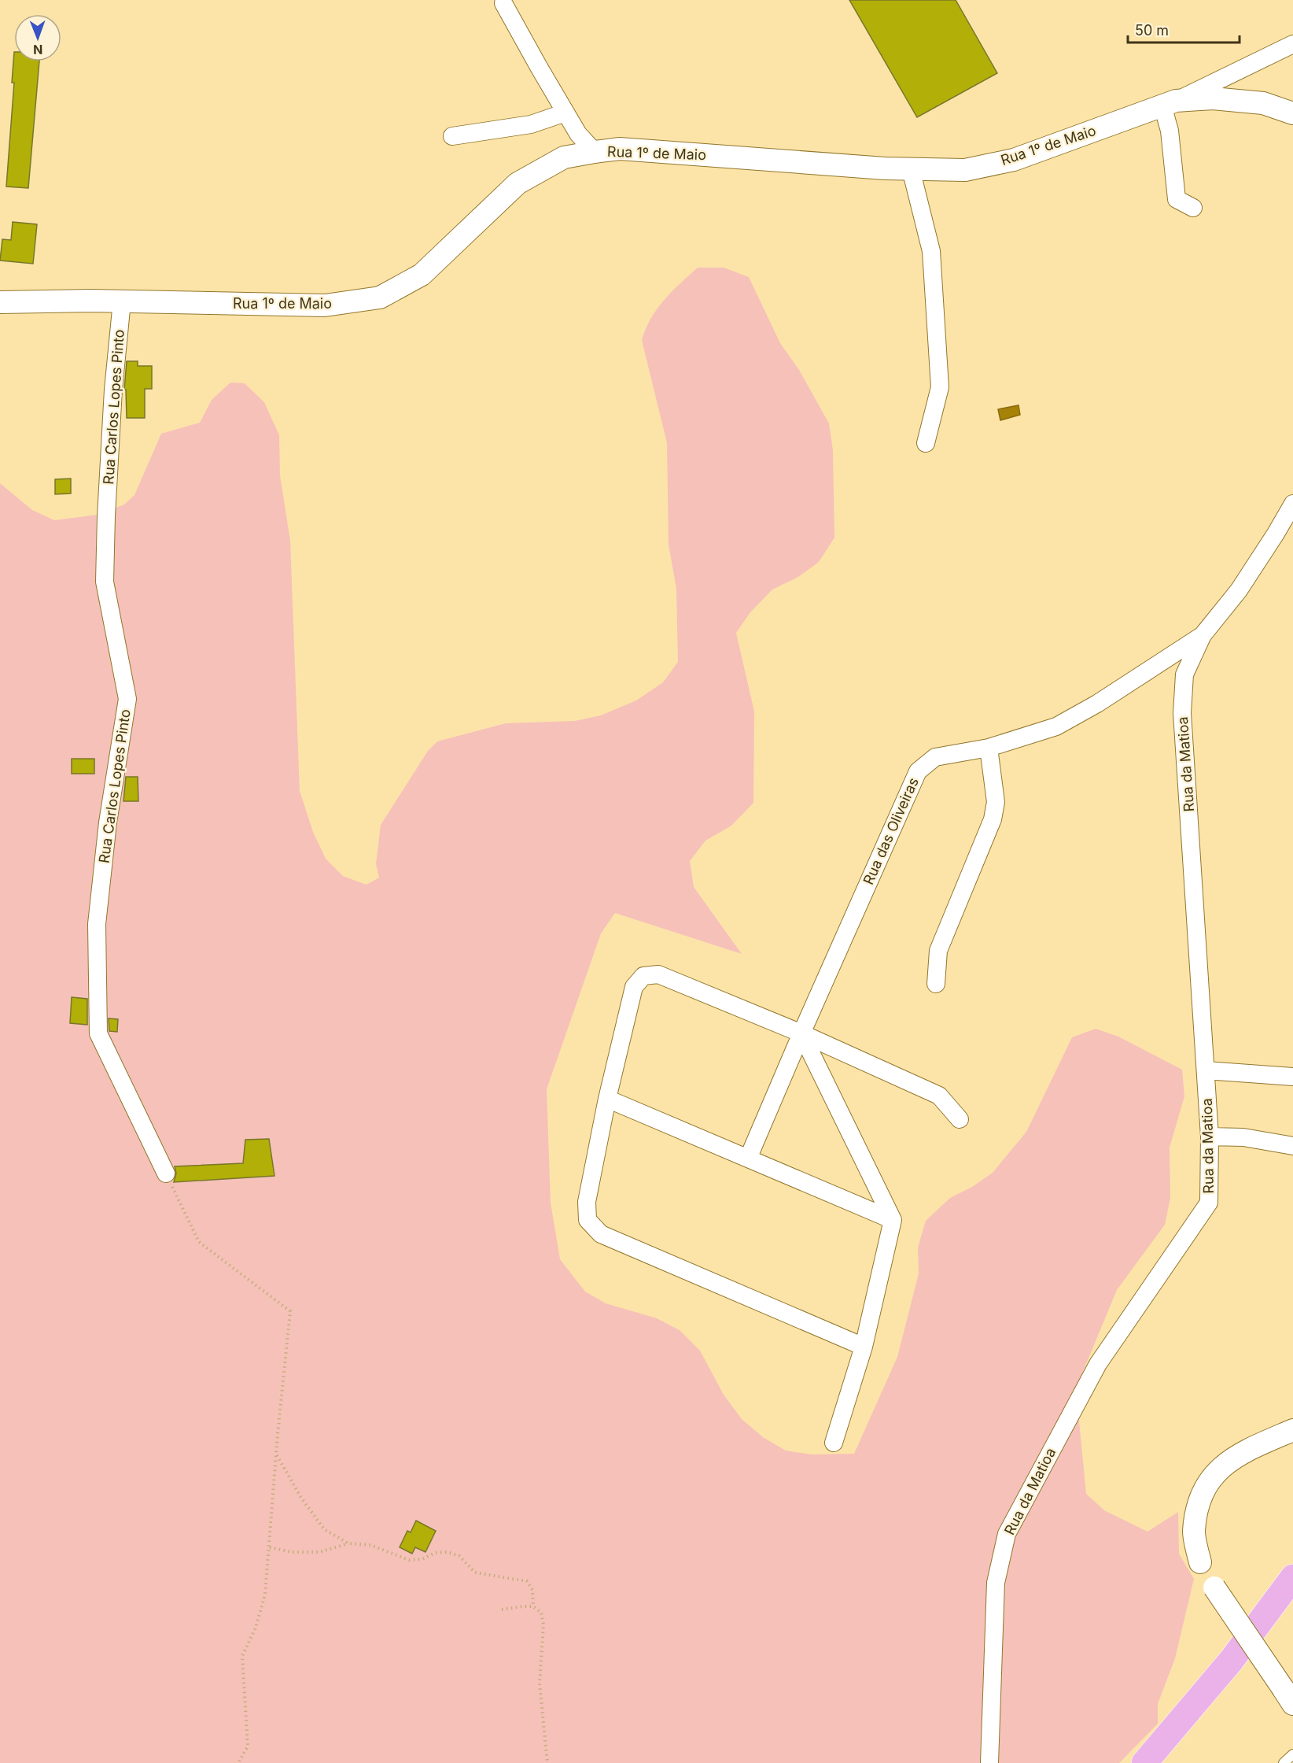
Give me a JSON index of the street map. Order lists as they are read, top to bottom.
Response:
{
  "streets": {
    "street": [
      "Rua 1º de Maio",
      "Rua Carlos Lopes Pinto",
      "Rua da Matioa",
      "Rua das Oliveiras"
    ]
  },
  "crossings": [
    ["Rua 1º de Maio", "Rua Carlos Lopes Pinto"],
    ["Rua da Matioa", "Rua das Oliveiras"]
  ],
  "scale_bar": "50 m",
  "north": "bottom"
}
